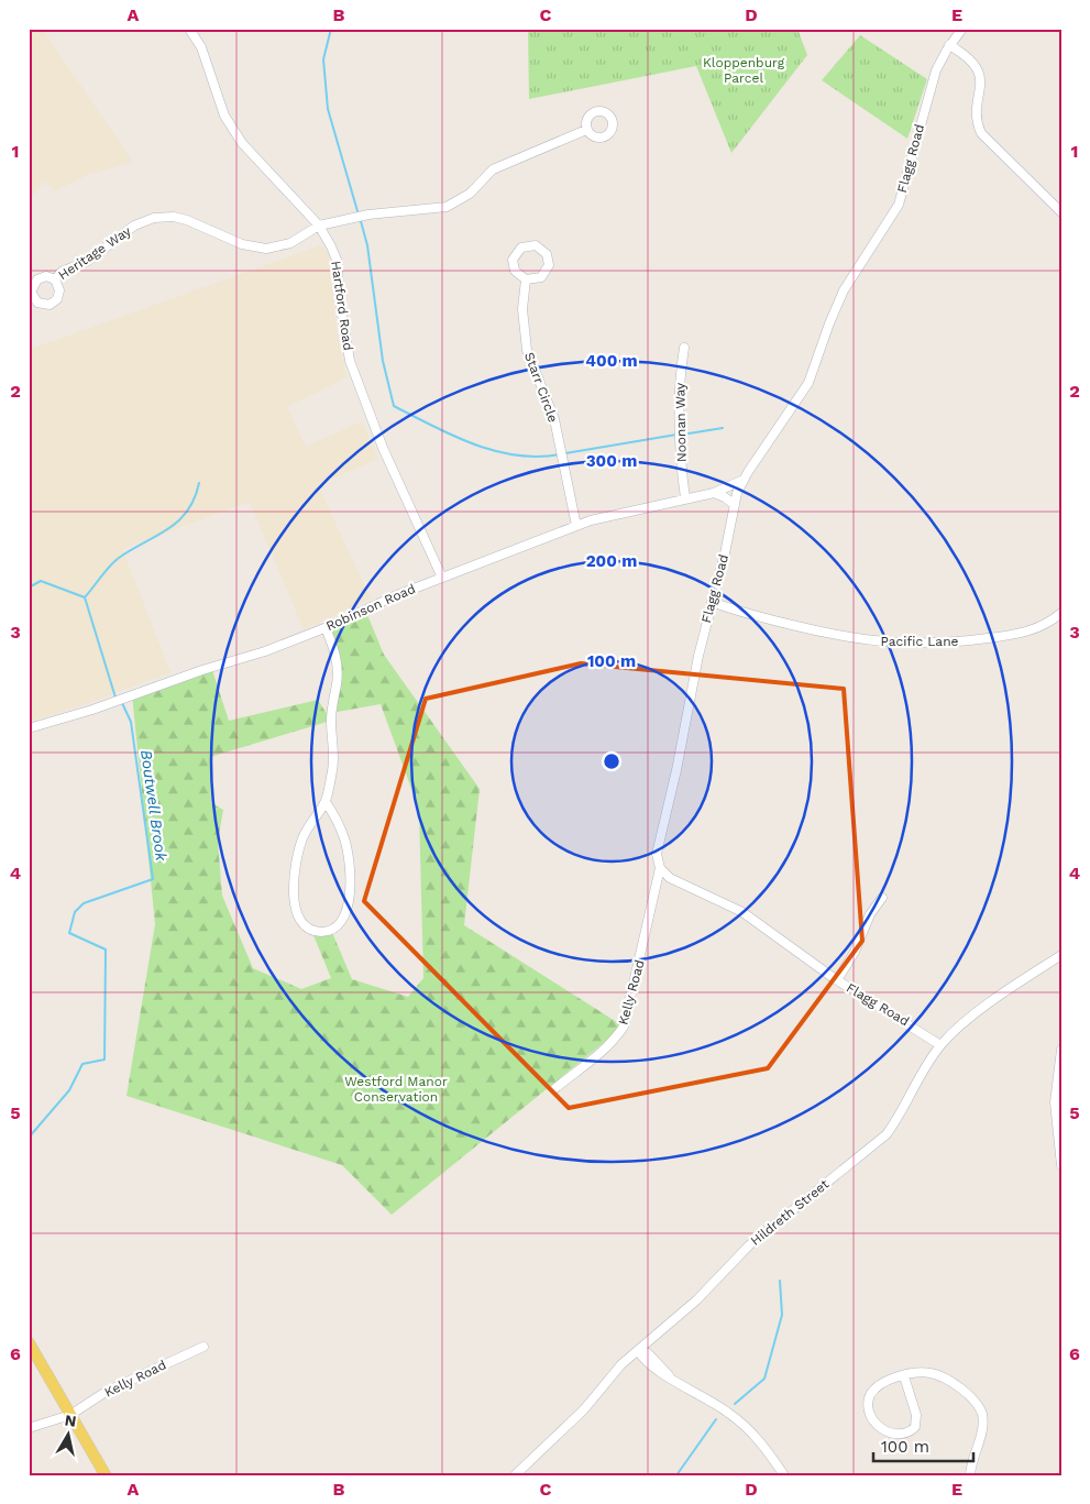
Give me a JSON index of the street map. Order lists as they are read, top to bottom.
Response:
{
  "streets": {
    "street": [
      "Flagg Road",
      "Heritage Way",
      "Hartford Road",
      "Starr Circle",
      "Noonan Way",
      "Robinson Road",
      "Pacific Lane",
      "Kelly Road",
      "Hildreth Street"
    ]
  },
  "crossings": [
    ["Flagg Road", "Robinson Road"],
    ["Flagg Road", "Pacific Lane"],
    ["Flagg Road", "Kelly Road"],
    ["Flagg Road", "Hildreth Street"],
    ["Heritage Way", "Hartford Road"],
    ["Hartford Road", "Robinson Road"],
    ["Starr Circle", "Robinson Road"],
    ["Noonan Way", "Robinson Road"]
  ],
  "water": ["Boutwell Brook"],
  "parks": ["Kloppenburg Parcel", "Westford Manor Conservation"],
  "scale_bar": "100 m",
  "north": "top",
  "grid": {
    "columns": [
      "A",
      "B",
      "C",
      "D",
      "E"
    ],
    "rows": [
      "1",
      "2",
      "3",
      "4",
      "5",
      "6"
    ]
  },
  "rings": [
    "400 m",
    "300 m",
    "200 m",
    "100 m"
  ]
}
